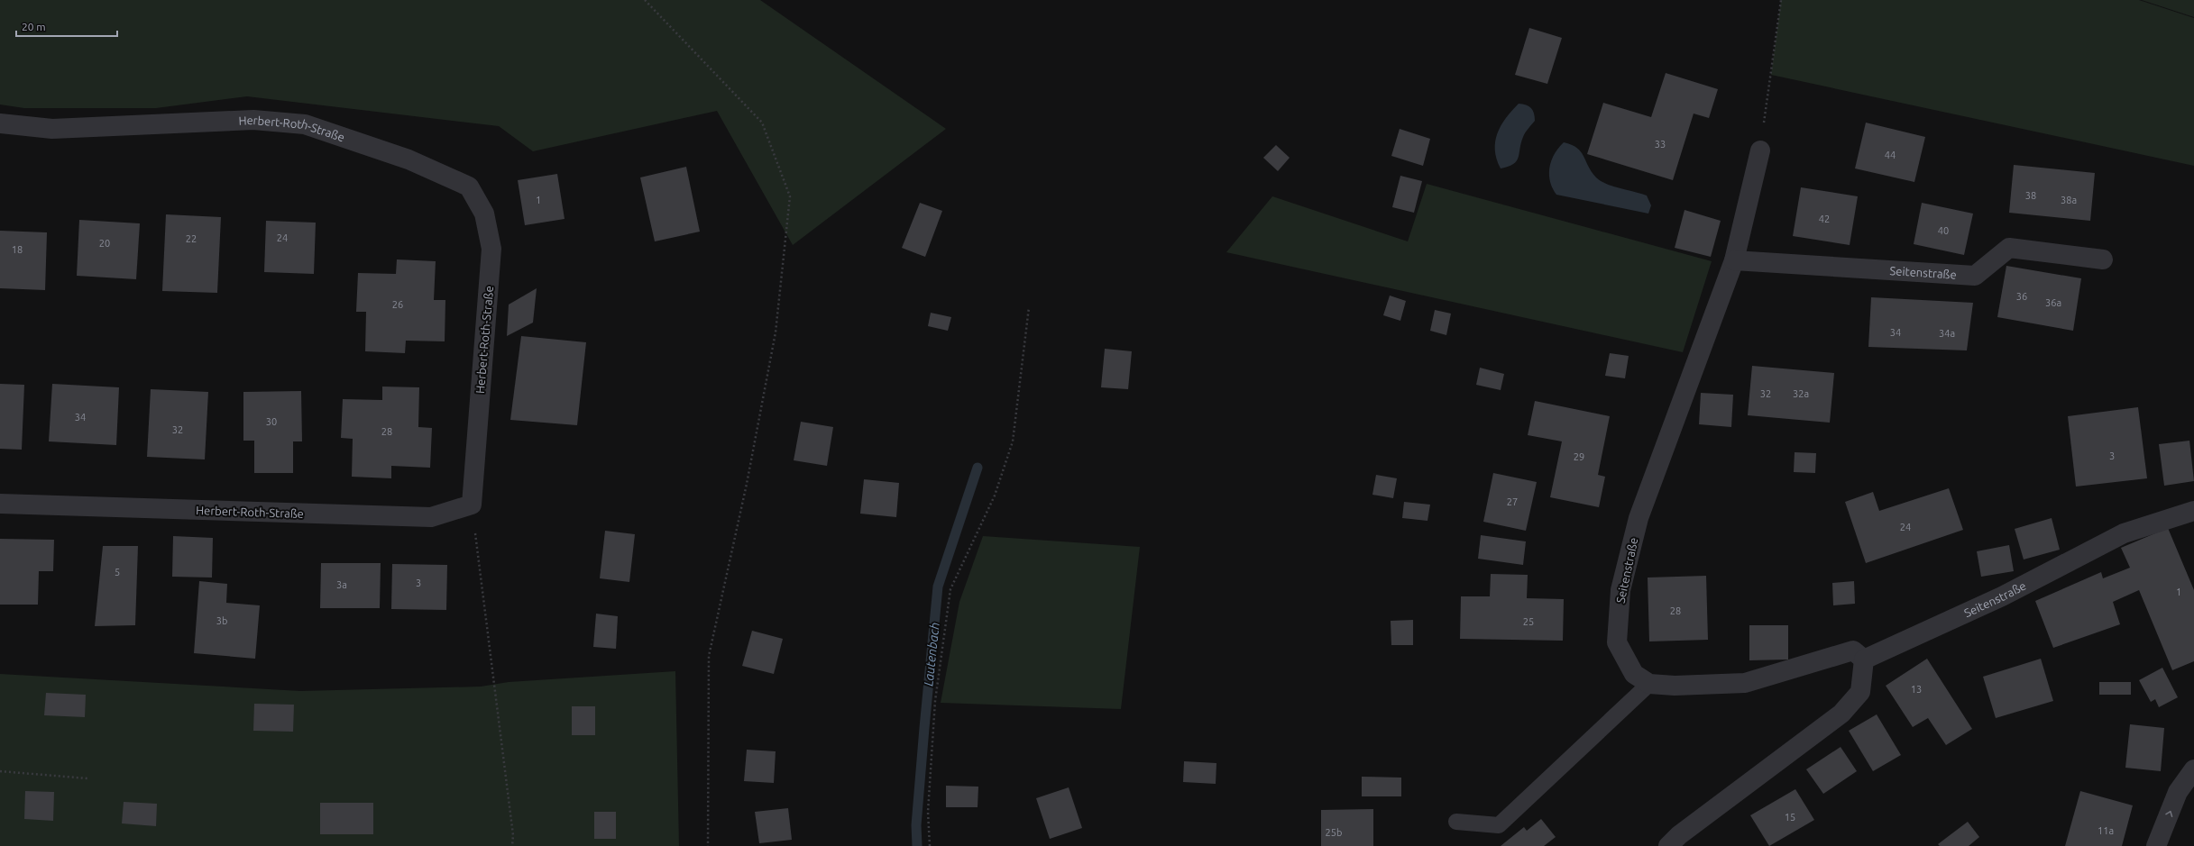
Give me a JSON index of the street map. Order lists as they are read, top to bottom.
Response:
{
  "streets": {
    "street": ["Herbert-Roth-Straße", "Seitenstraße"]
  },
  "water": ["Lautenbach"],
  "house_numbers": [
    "33",
    "44",
    "38",
    "1",
    "38a",
    "42",
    "40",
    "24",
    "22",
    "20",
    "18",
    "36",
    "36a",
    "26",
    "34",
    "34a",
    "32",
    "32a",
    "34",
    "30",
    "32",
    "28",
    "3",
    "29",
    "27",
    "24",
    "5",
    "3",
    "3a",
    "1",
    "28",
    "3b",
    "25",
    "13",
    "15",
    "11a",
    "25b"
  ],
  "scale_bar": "20 m"
}
